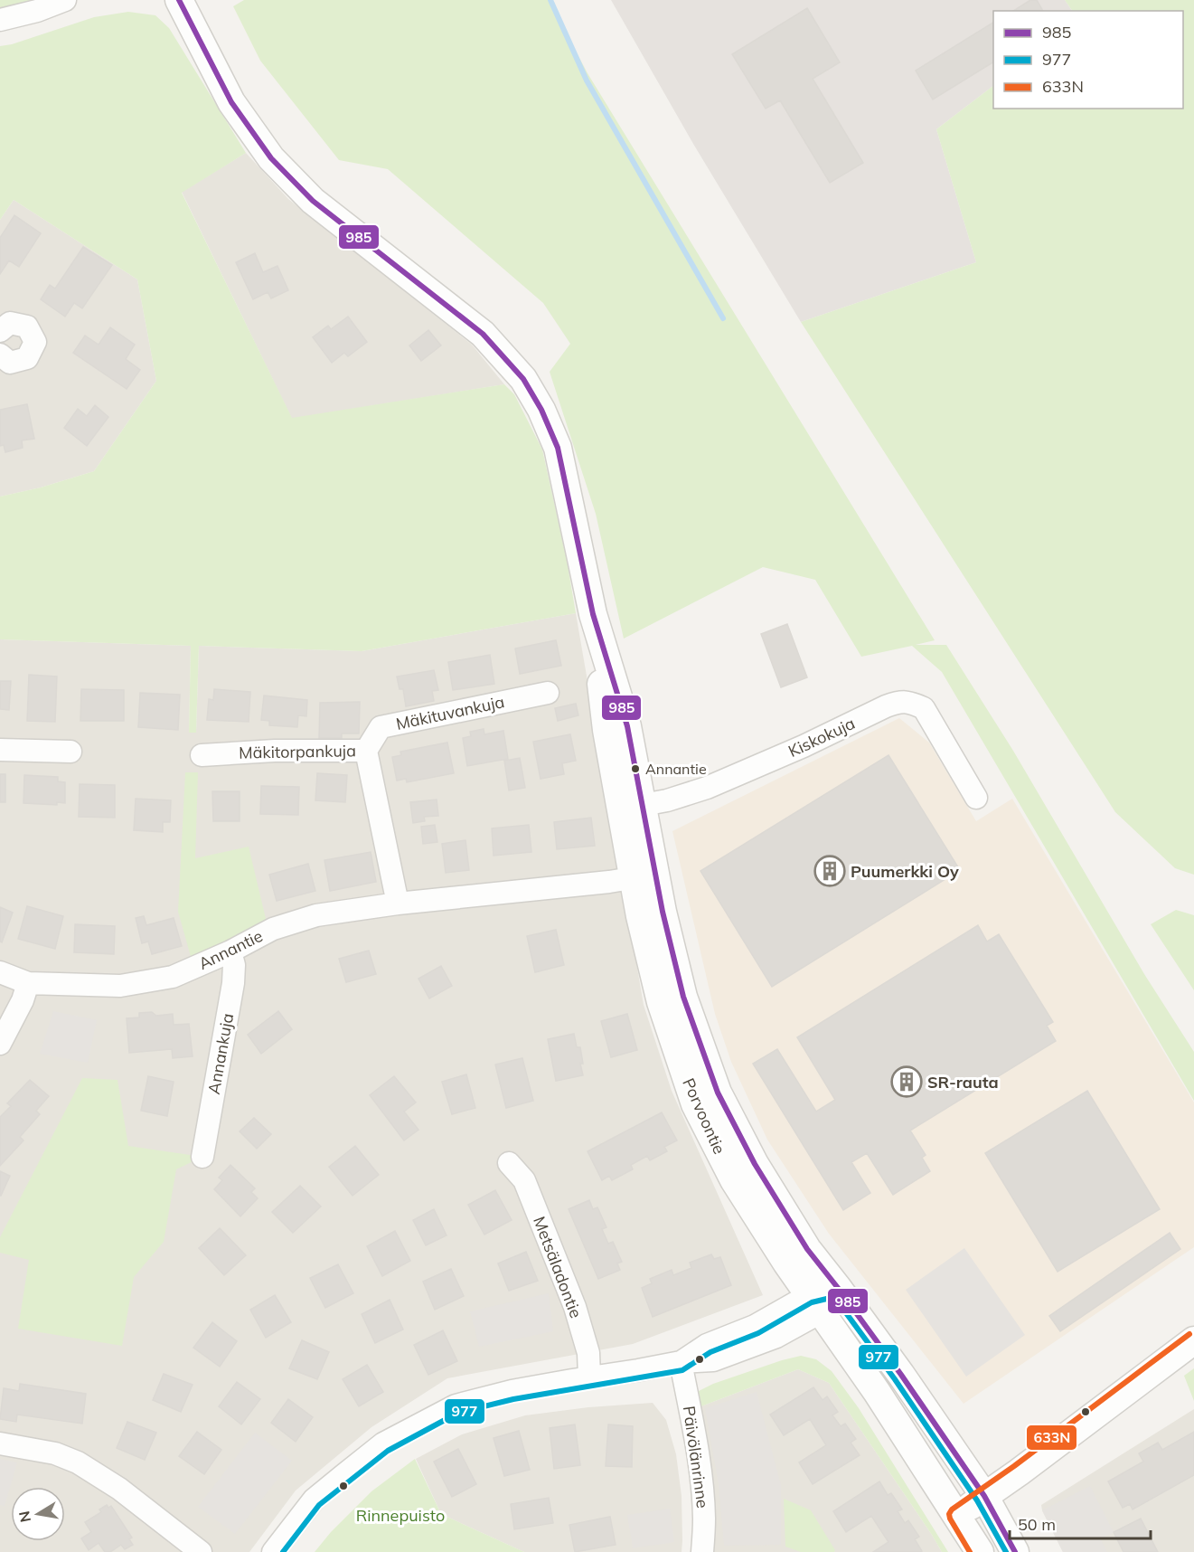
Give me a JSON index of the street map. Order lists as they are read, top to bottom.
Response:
{
  "streets": {
    "street": [
      "Mäkituvankuja",
      "Kiskokuja",
      "Mäkitorpankuja",
      "Annantie",
      "Annankuja",
      "Porvoontie",
      "Metsäladontie",
      "Päivölänrinne"
    ]
  },
  "crossings": [
    ["Mäkituvankuja", "Mäkitorpankuja"],
    ["Kiskokuja", "Porvoontie"],
    ["Mäkitorpankuja", "Annantie"],
    ["Annantie", "Annankuja"],
    ["Annantie", "Porvoontie"]
  ],
  "parks": ["Rinnepuisto"],
  "places": {
    "other": ["Annantie"],
    "building": ["Puumerkki Oy", "SR-rauta"]
  },
  "lines": ["transit line 985", "transit line 977", "transit line 633N"],
  "legend": ["985", "977", "633N"],
  "scale_bar": "50 m",
  "north": "left"
}
